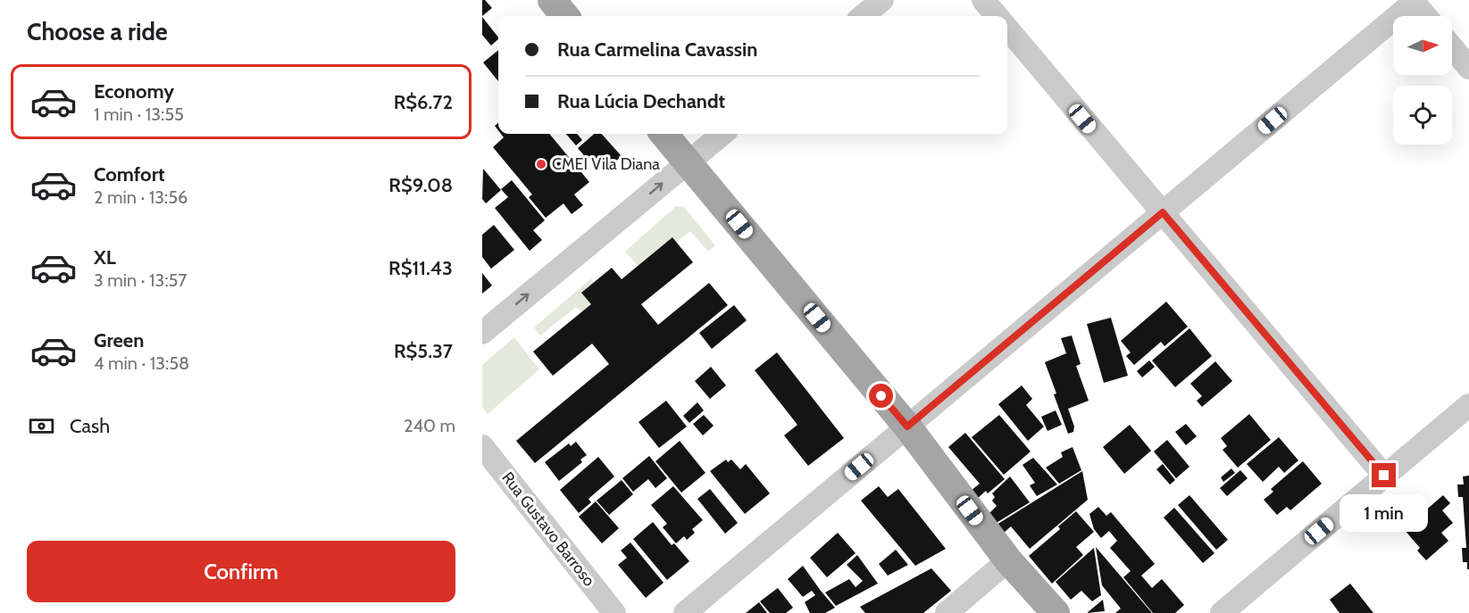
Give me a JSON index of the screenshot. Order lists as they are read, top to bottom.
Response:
{
  "streets": {
    "street": ["Rua Gustavo Barroso"]
  },
  "places": ["CMEI Vila Diana"],
  "north": "right",
  "page": {
    "heading": "Choose a ride",
    "banner": ["Rua Carmelina Cavassin", "Rua Lúcia Dechandt"],
    "list": [
      {
        "name": "Economy",
        "note": "1 min · 13:55",
        "value": "R$6.72"
      },
      {
        "name": "Comfort",
        "note": "2 min · 13:56",
        "value": "R$9.08"
      },
      {
        "name": "XL",
        "note": "3 min · 13:57",
        "value": "R$11.43"
      },
      {
        "name": "Green",
        "note": "4 min · 13:58",
        "value": "R$5.37"
      }
    ],
    "pay": ["Cash", "240 m"],
    "bubble": "1 min",
    "buttons": "Confirm"
  }
}
